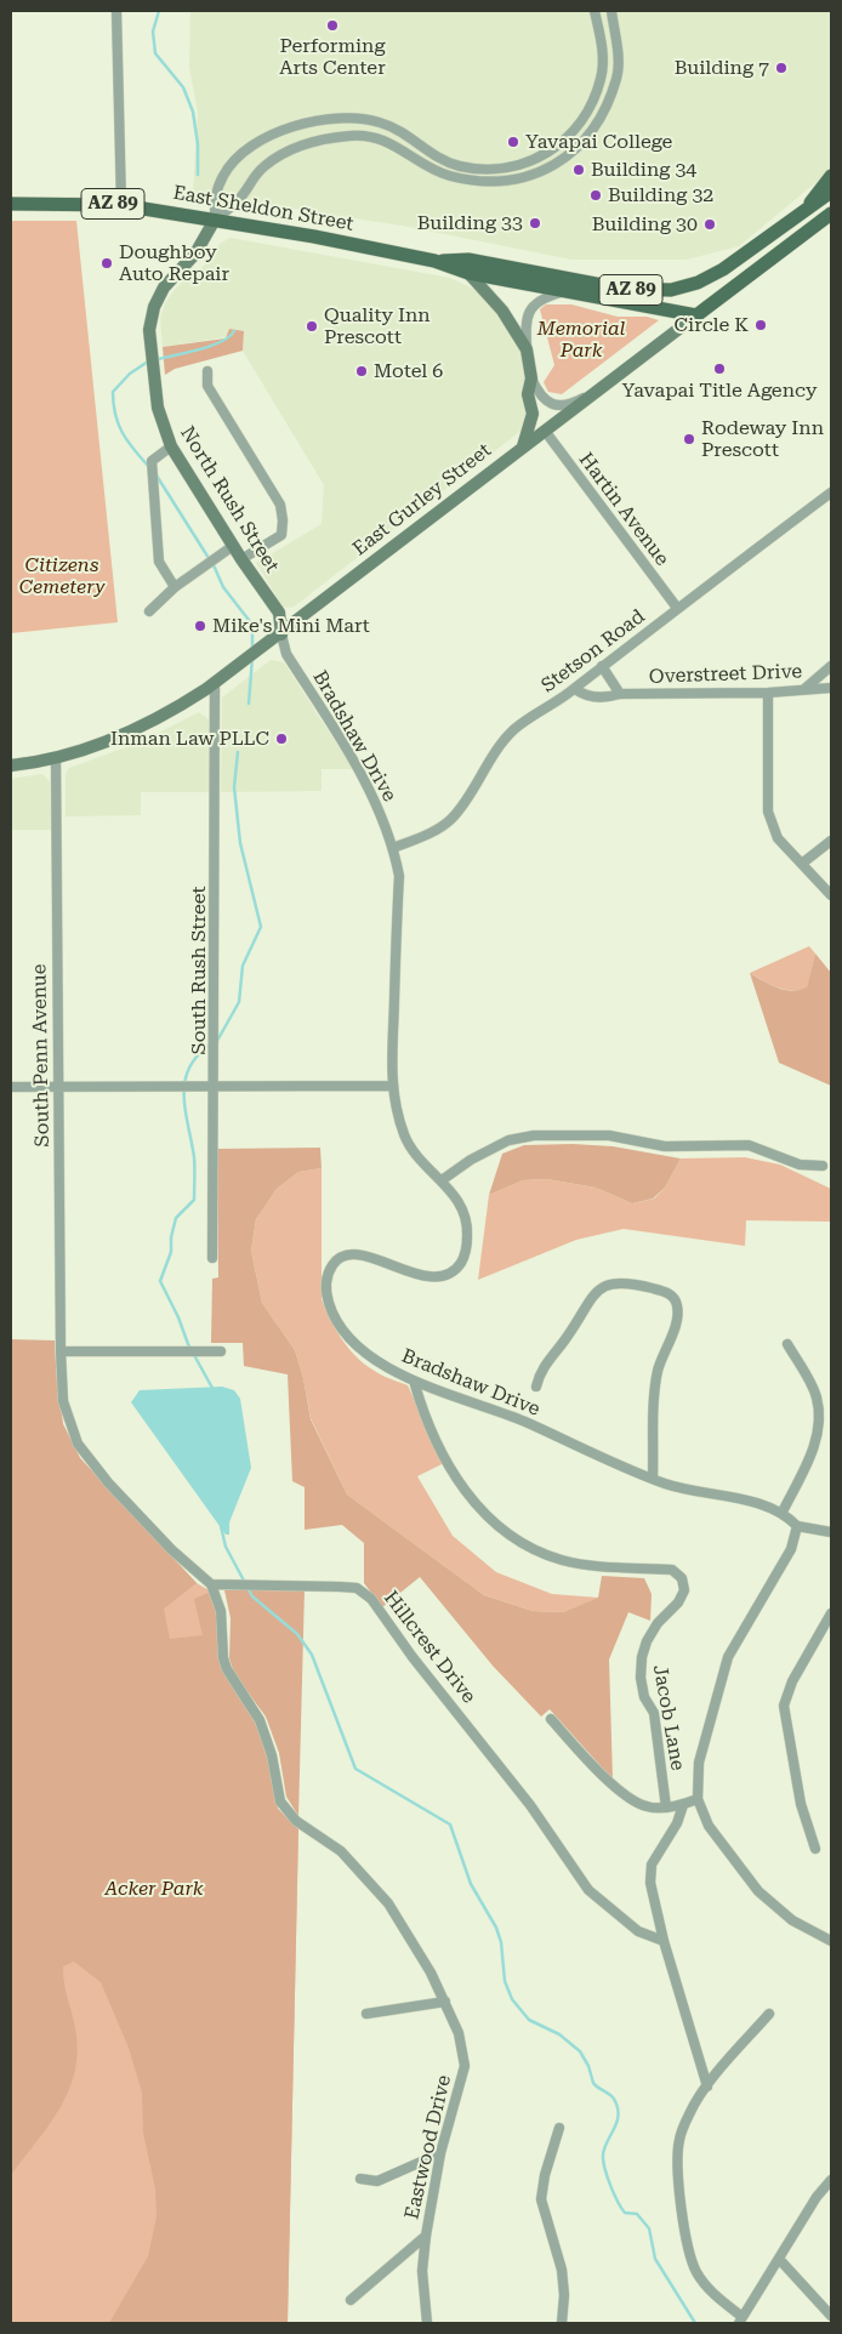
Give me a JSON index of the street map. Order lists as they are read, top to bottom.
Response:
{
  "streets": {
    "main road": [
      "AZ 89",
      "East Sheldon Street",
      "North Rush Street",
      "East Gurley Street"
    ],
    "street": [
      "Hartin Avenue",
      "Stetson Road",
      "Overstreet Drive",
      "Bradshaw Drive",
      "South Rush Street",
      "South Penn Avenue",
      "Hillcrest Drive",
      "Jacob Lane",
      "Eastwood Drive"
    ]
  },
  "crossings": [
    ["AZ 89", "East Sheldon Street"],
    ["East Sheldon Street", "North Rush Street"],
    ["East Sheldon Street", "East Gurley Street"],
    ["North Rush Street", "East Gurley Street"],
    ["North Rush Street", "Bradshaw Drive"],
    ["East Gurley Street", "Hartin Avenue"],
    ["East Gurley Street", "Bradshaw Drive"],
    ["East Gurley Street", "South Rush Street"],
    ["East Gurley Street", "South Penn Avenue"],
    ["Hartin Avenue", "Stetson Road"],
    ["Stetson Road", "Overstreet Drive"],
    ["Stetson Road", "Bradshaw Drive"],
    ["Bradshaw Drive", "Jacob Lane"],
    ["Hillcrest Drive", "Eastwood Drive"]
  ],
  "parks": ["Memorial Park", "Citizens Cemetery", "Acker Park"],
  "places": [
    "Performing Arts Center",
    "Building 7",
    "Yavapai College",
    "Building 34",
    "Building 32",
    "Building 33",
    "Building 30",
    "Doughboy Auto Repair",
    "Circle K",
    "Quality Inn Prescott",
    "Yavapai Title Agency",
    "Motel 6",
    "Rodeway Inn Prescott",
    "Mike's Mini Mart",
    "Inman Law PLLC"
  ]
}
